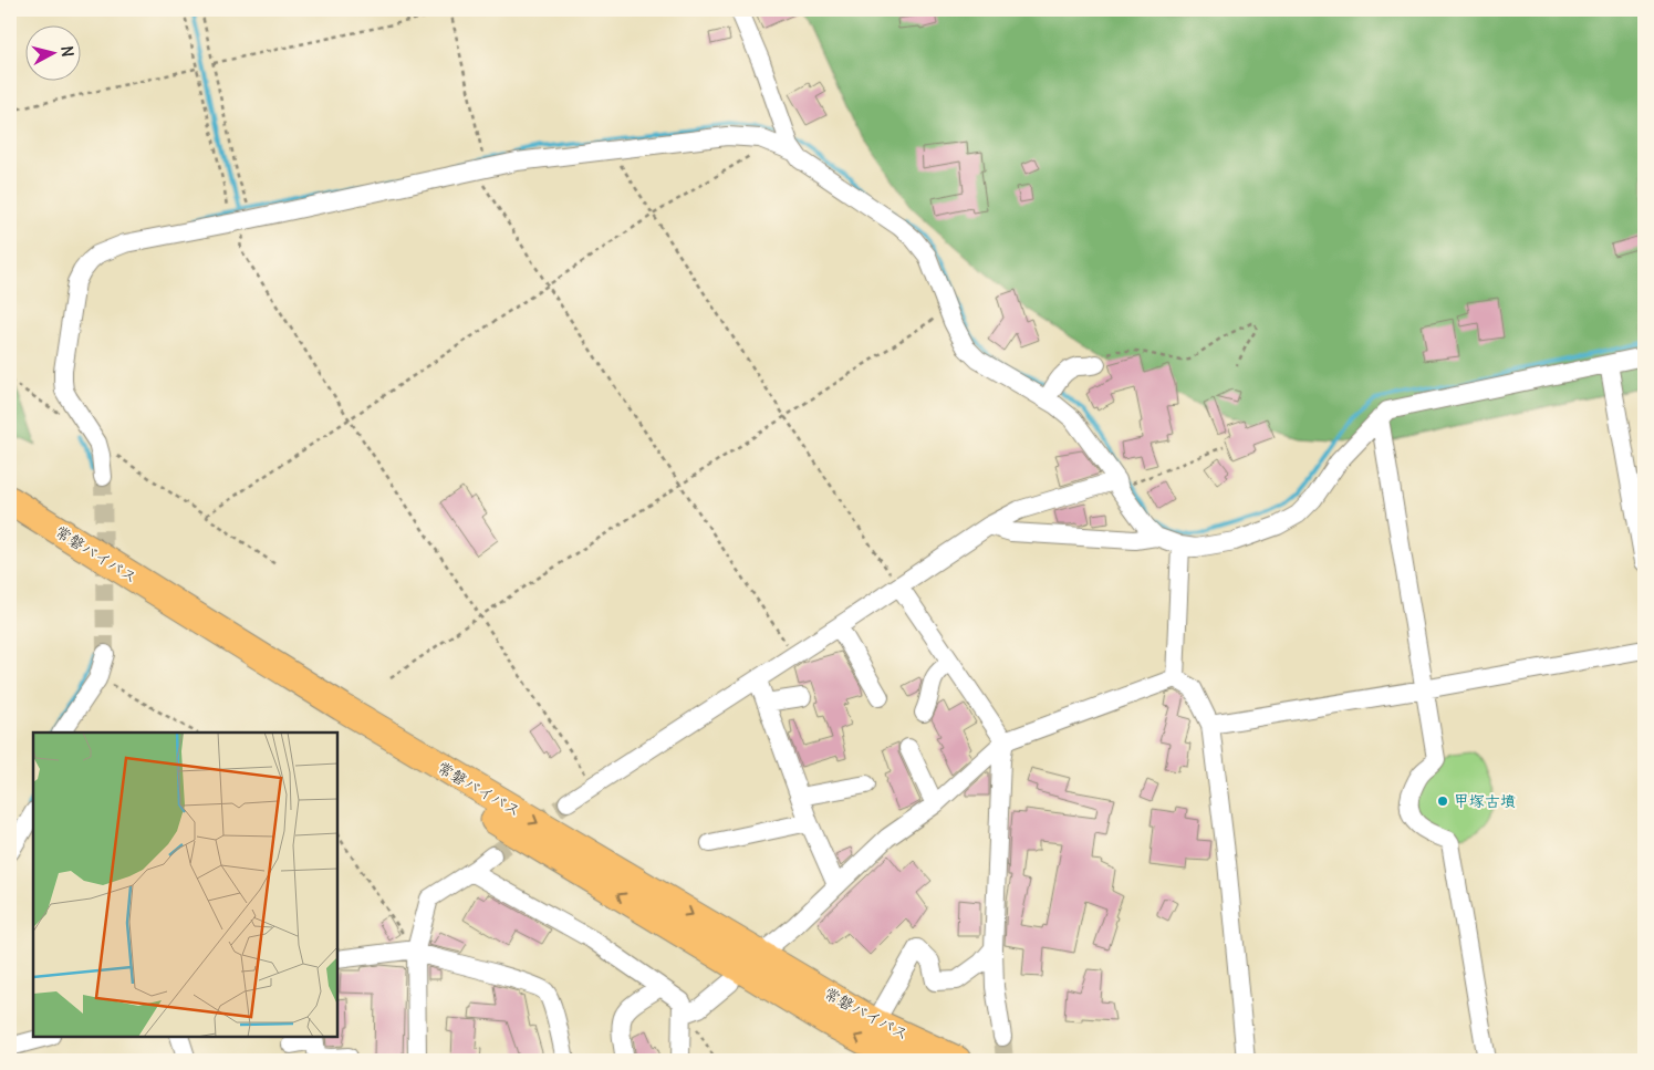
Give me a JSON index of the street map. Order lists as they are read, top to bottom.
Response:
{
  "streets": {
    "highway": ["常磐バイパス"]
  },
  "places": ["甲塚古墳"],
  "north": "right"
}
